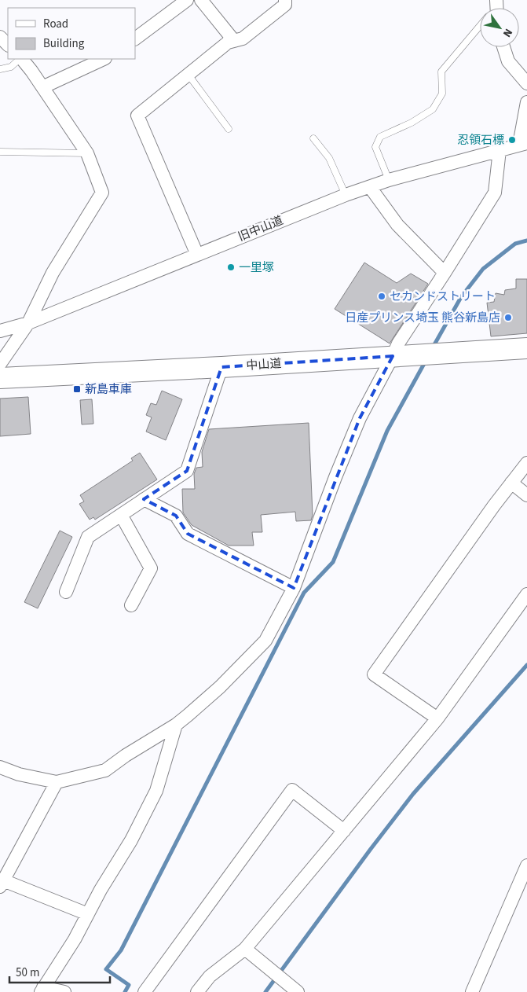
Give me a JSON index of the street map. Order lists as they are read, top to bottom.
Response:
{
  "streets": {
    "highway": ["中山道"],
    "street": ["旧中山道"]
  },
  "places": {
    "other": [
      "忍領石標",
      "一里塚",
      "セカンドストリート",
      "日産プリンス埼玉 熊谷新島店"
    ],
    "transit": ["新島車庫"]
  },
  "legend": ["Road", "Building"],
  "scale_bar": "50 m",
  "north": "bottom right"
}
